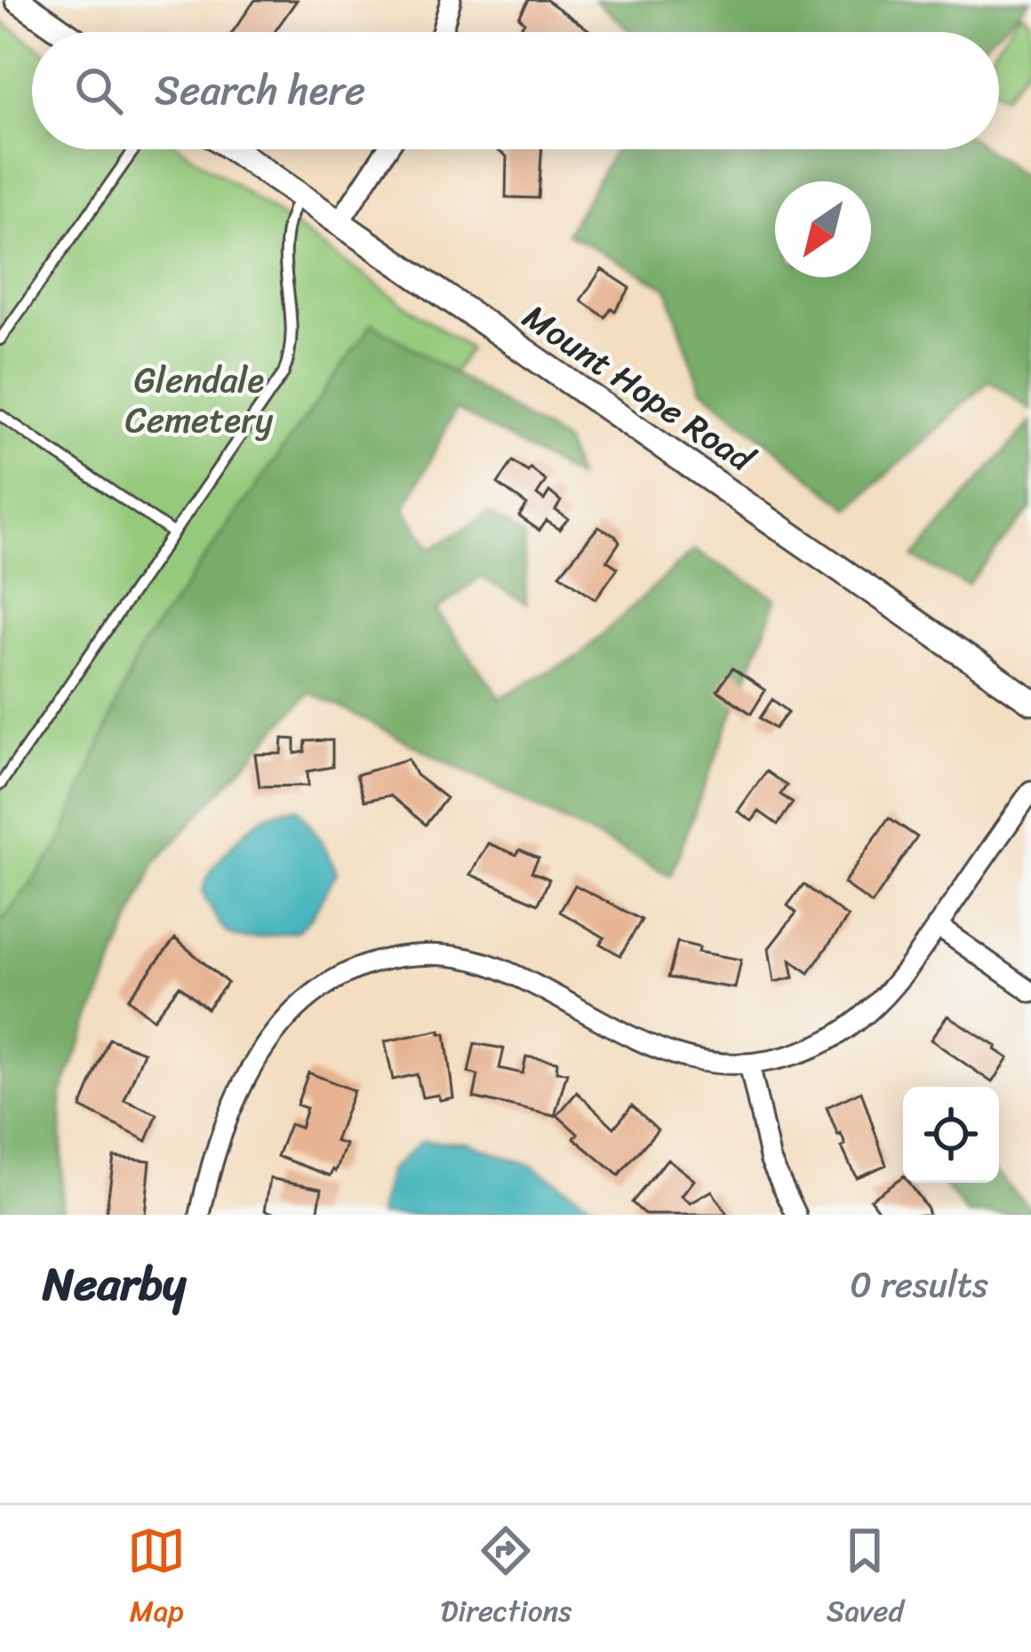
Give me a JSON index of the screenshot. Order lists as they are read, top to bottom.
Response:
{
  "streets": {
    "street": ["Mount Hope Road"]
  },
  "parks": ["Glendale Cemetery"],
  "north": "bottom left",
  "page": {
    "search": "Search here",
    "heading": ["Nearby", "0 results"],
    "nav": ["Map", "Directions", "Saved"]
  }
}
